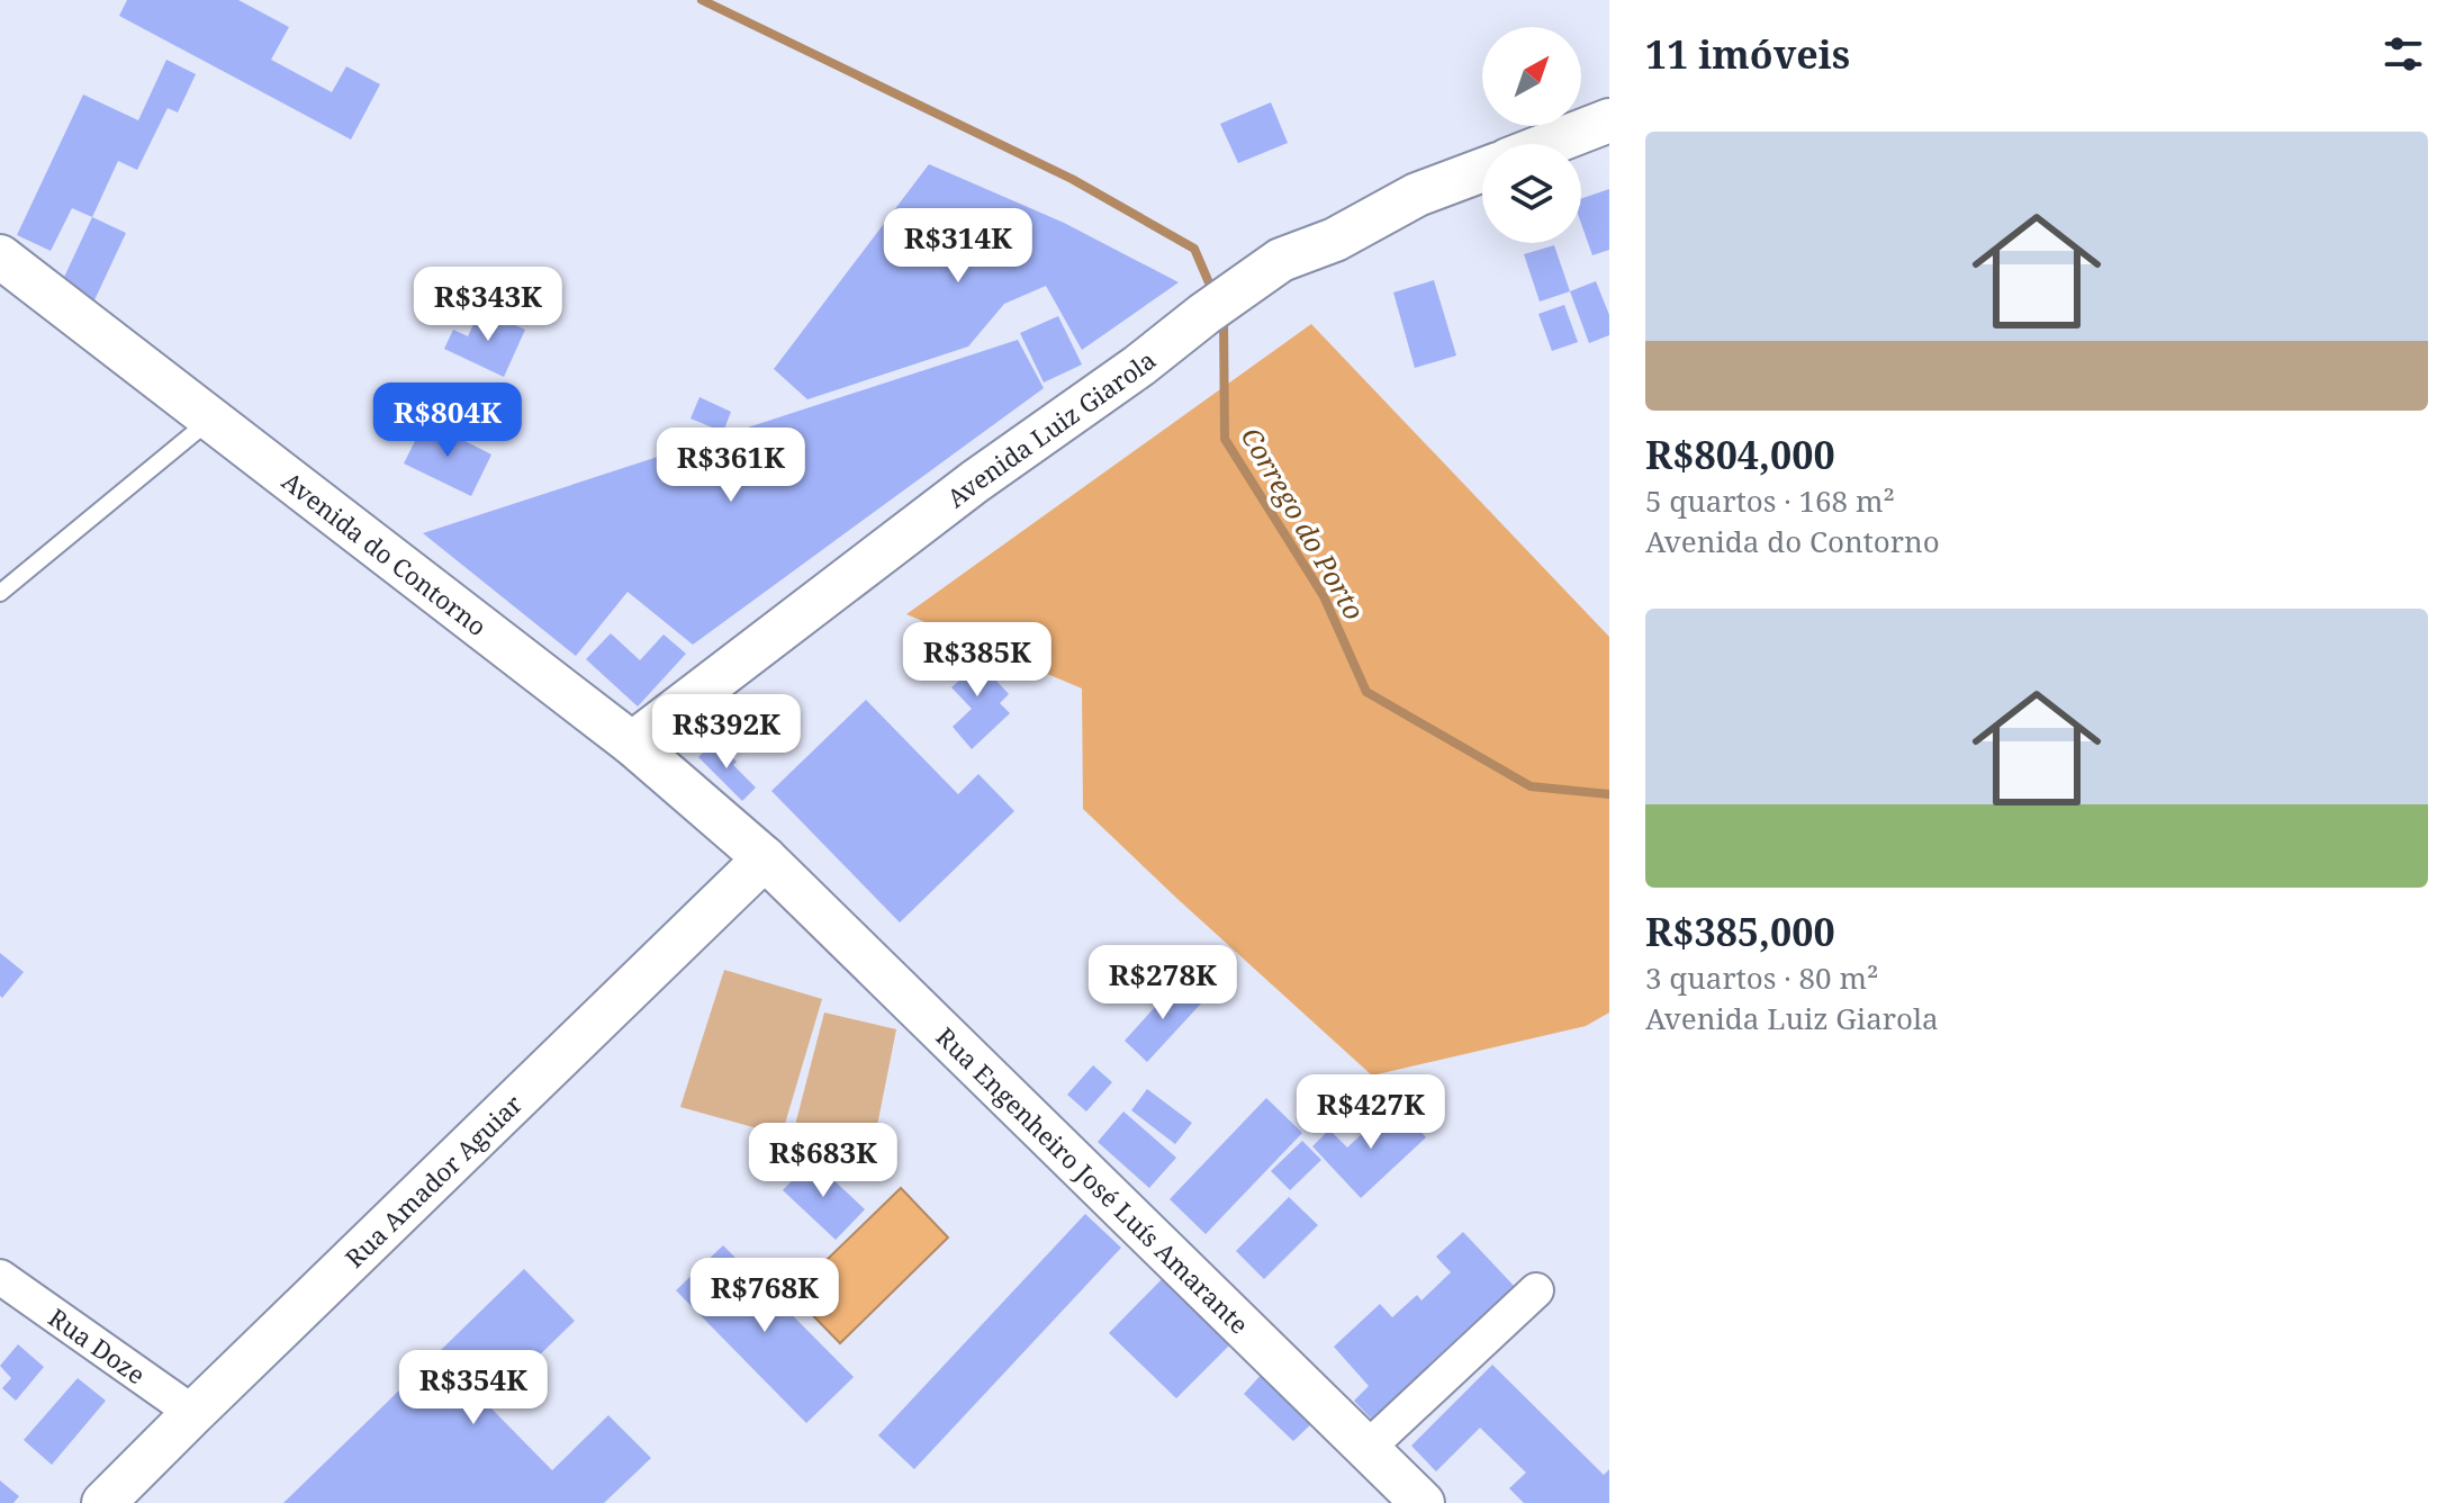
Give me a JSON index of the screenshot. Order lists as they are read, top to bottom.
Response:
{
  "streets": {
    "street": [
      "Avenida Luiz Giarola",
      "Avenida do Contorno",
      "Rua Amador Aguiar",
      "Rua Engenheiro José Luís Amarante",
      "Rua Doze"
    ]
  },
  "crossings": [
    ["Avenida Luiz Giarola", "Avenida do Contorno"],
    ["Avenida do Contorno", "Rua Amador Aguiar"],
    ["Avenida do Contorno", "Rua Engenheiro José Luís Amarante"],
    ["Rua Amador Aguiar", "Rua Engenheiro José Luís Amarante"],
    ["Rua Amador Aguiar", "Rua Doze"]
  ],
  "water": ["Corrego do Porto"],
  "north": "top right",
  "page": {
    "heading": "11 imóveis",
    "list": [
      {
        "name": "R$804,000",
        "note": "5 quartos · 168 m² · Avenida do Contorno"
      },
      {
        "name": "R$385,000",
        "note": "3 quartos · 80 m² · Avenida Luiz Giarola"
      }
    ],
    "price": [
      "R$314K",
      "R$343K",
      "R$804K",
      "R$361K",
      "R$385K",
      "R$392K",
      "R$278K",
      "R$427K",
      "R$683K",
      "R$768K",
      "R$354K"
    ]
  }
}
